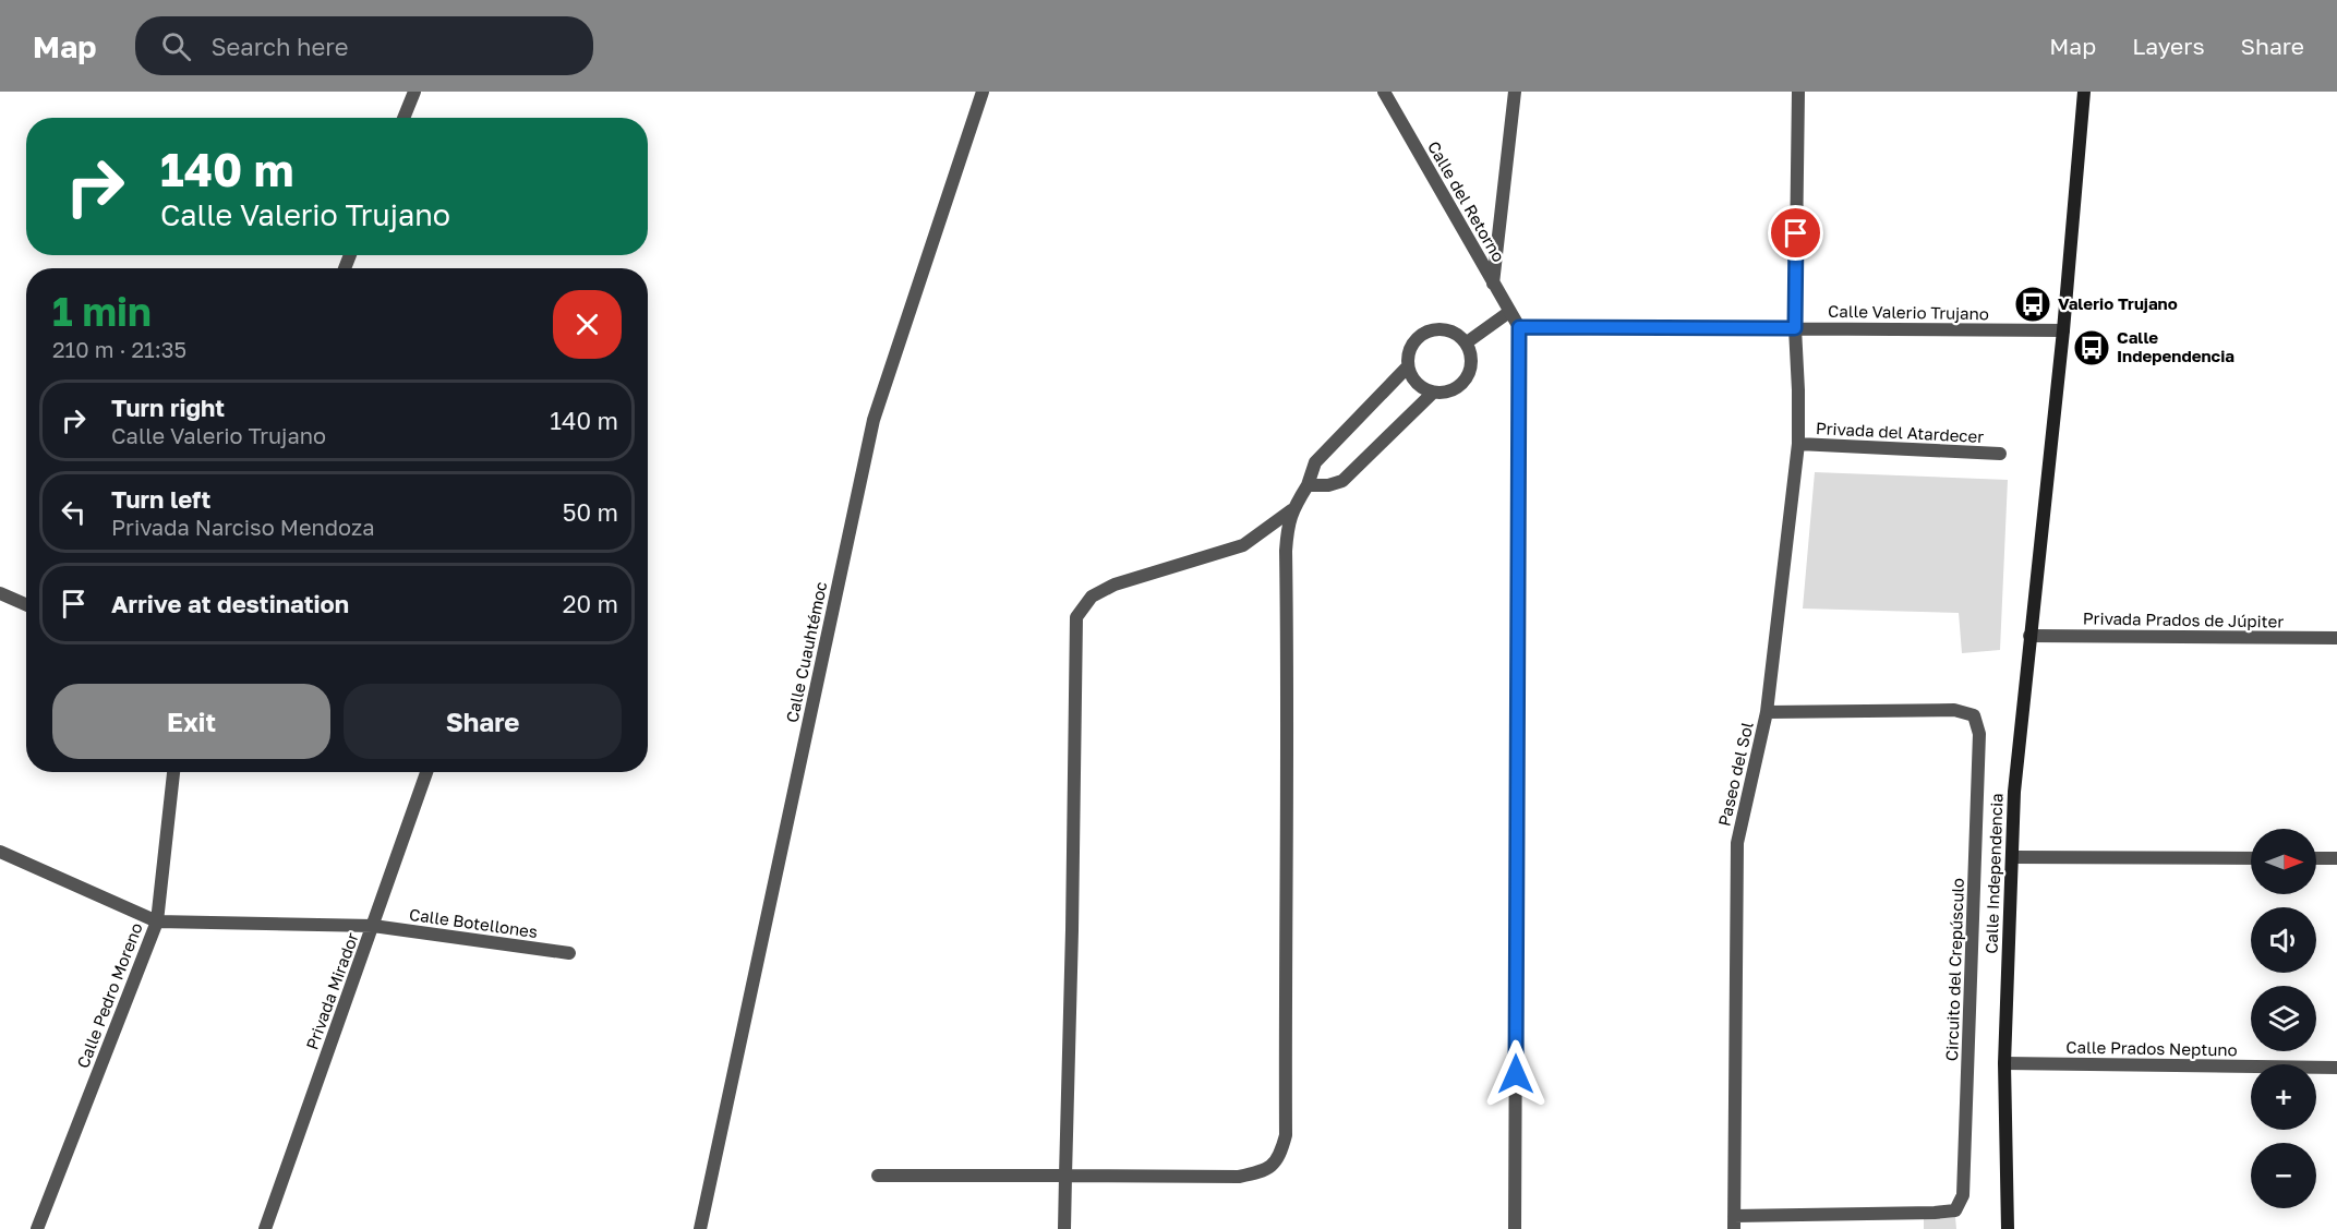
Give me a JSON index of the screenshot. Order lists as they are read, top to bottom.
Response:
{
  "streets": {
    "street": [
      "Calle del Retorno",
      "Calle Valerio Trujano",
      "Privada del Atardecer",
      "Privada Prados de Júpiter",
      "Calle Cuauhtémoc",
      "Paseo del Sol",
      "Calle Independencia",
      "Calle Botellones",
      "Circuito del Crepúsculo",
      "Privada Mirador",
      "Calle Pedro Moreno",
      "Calle Prados Neptuno"
    ]
  },
  "crossings": [
    ["Calle del Retorno", "Calle Valerio Trujano"],
    ["Calle Valerio Trujano", "Paseo del Sol"],
    ["Calle Valerio Trujano", "Calle Independencia"],
    ["Privada del Atardecer", "Paseo del Sol"],
    ["Privada Prados de Júpiter", "Calle Independencia"],
    ["Paseo del Sol", "Circuito del Crepúsculo"],
    ["Calle Independencia", "Calle Prados Neptuno"],
    ["Calle Botellones", "Privada Mirador"],
    ["Calle Botellones", "Calle Pedro Moreno"]
  ],
  "places": {
    "bus stop": ["Valerio Trujano", "Calle Independencia"]
  },
  "north": "right",
  "page": {
    "header": "Map",
    "search": "Search here",
    "nav": ["Map", "Layers", "Share"],
    "turn": ["140 m", "Calle Valerio Trujano"],
    "heading": ["1 min", "210 m · 21:35"],
    "list": [
      {
        "name": "Turn right",
        "note": "Calle Valerio Trujano",
        "value": "140 m"
      },
      {
        "name": "Turn left",
        "note": "Privada Narciso Mendoza",
        "value": "50 m"
      },
      {
        "name": "Arrive at destination",
        "value": "20 m"
      }
    ],
    "buttons": ["Exit", "Share"],
    "map_buttons": ["+", "−"]
  }
}
